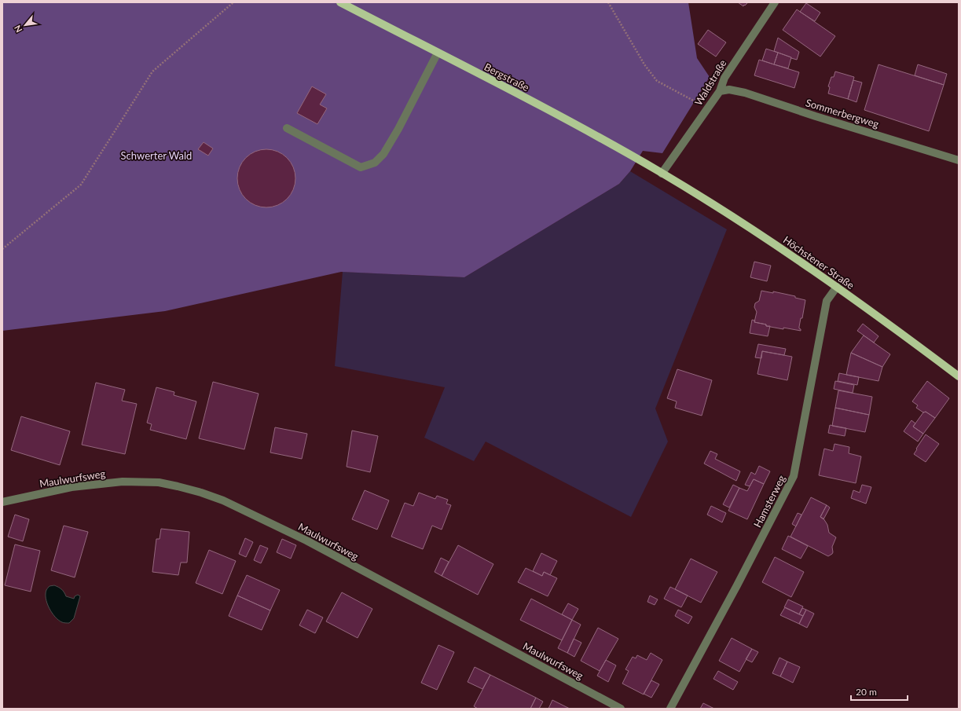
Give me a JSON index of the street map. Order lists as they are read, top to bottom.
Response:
{
  "streets": {
    "main road": ["Bergstraße", "Höchstener Straße"],
    "street": [
      "Waldstraße",
      "Sommerbergweg",
      "Maulwurfsweg",
      "Hamsterweg"
    ]
  },
  "crossings": [
    ["Bergstraße", "Waldstraße"],
    ["Bergstraße", "Höchstener Straße"],
    ["Waldstraße", "Sommerbergweg"],
    ["Waldstraße", "Höchstener Straße"],
    ["Höchstener Straße", "Hamsterweg"]
  ],
  "parks": ["Schwerter Wald"],
  "scale_bar": "20 m",
  "north": "bottom left"
}
